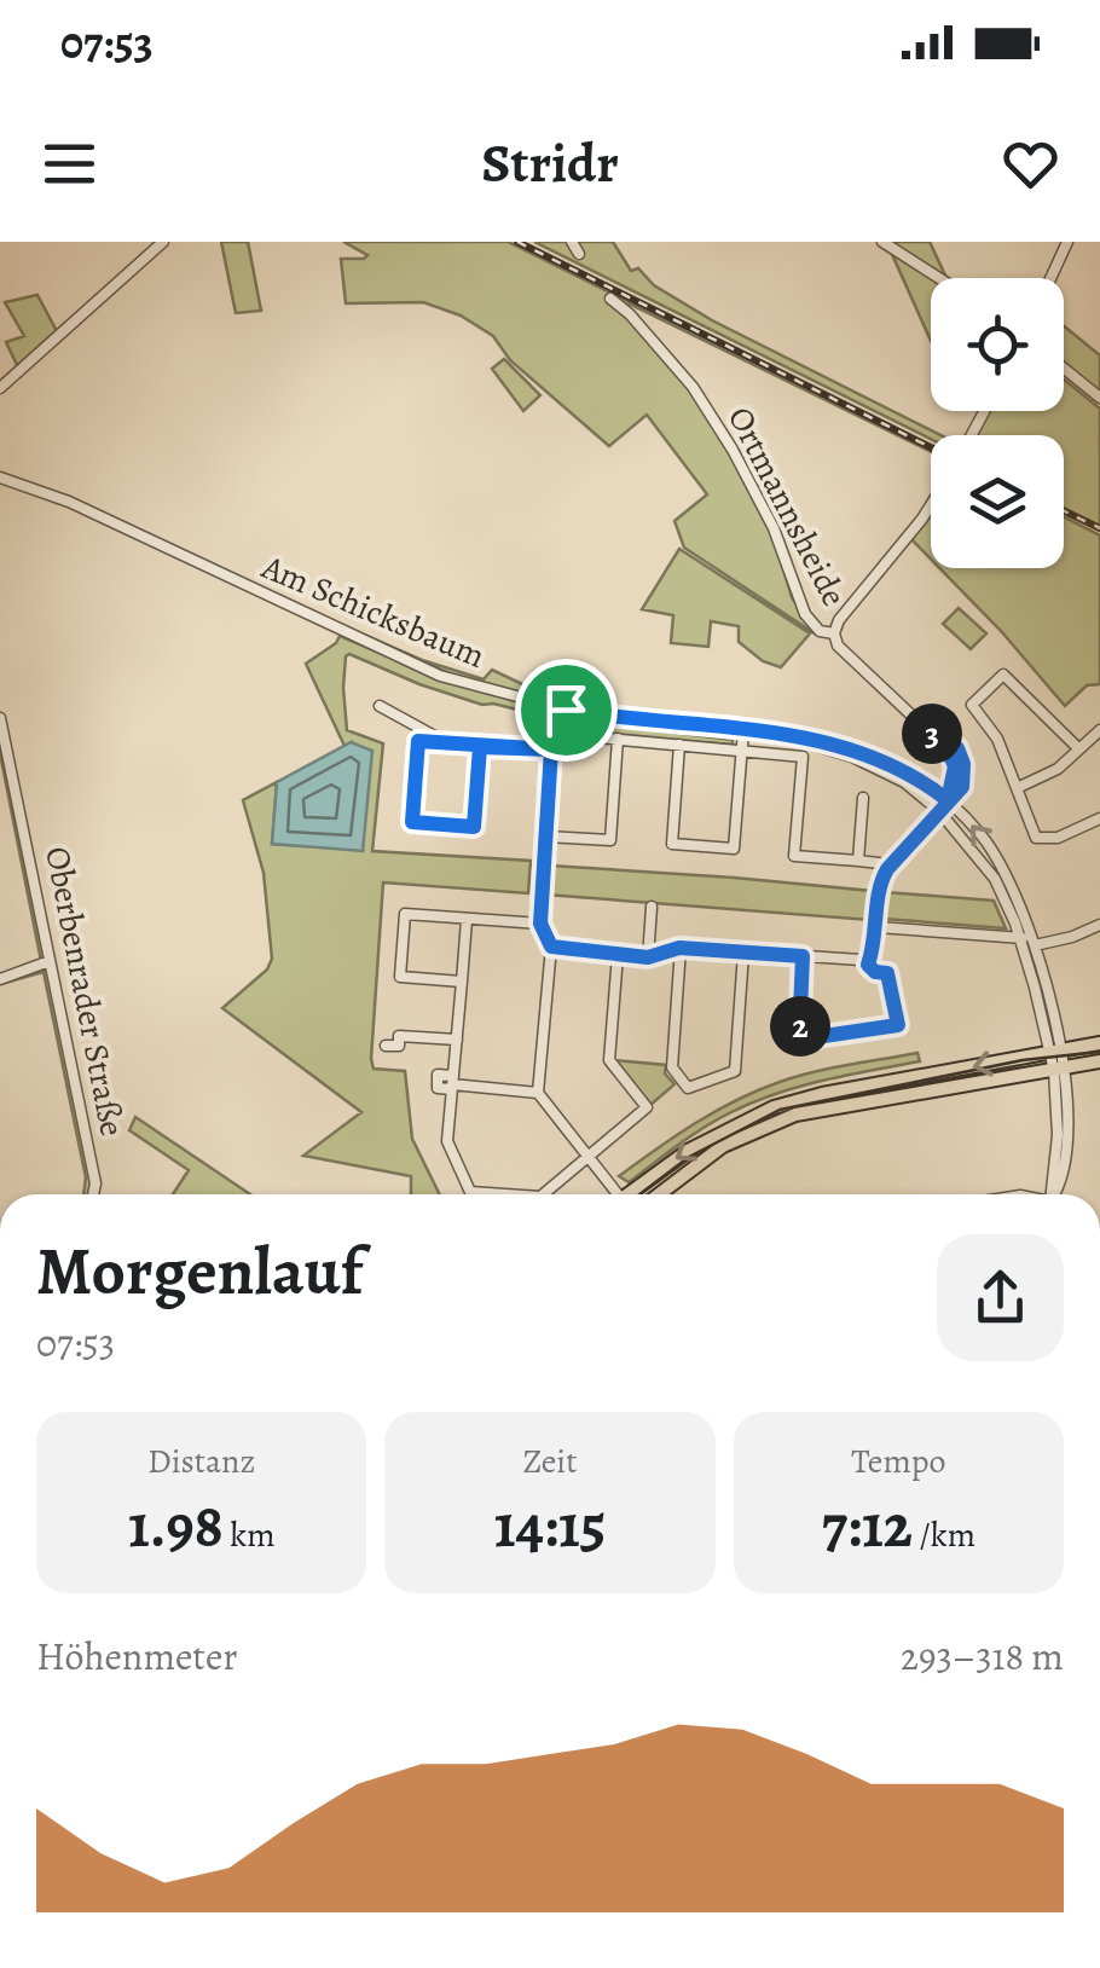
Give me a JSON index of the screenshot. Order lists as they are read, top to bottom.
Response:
{
  "streets": {
    "street": ["Ortmannsheide", "Am Schicksbaum", "Oberbenrader Straße"]
  },
  "crossings": [
    ["Ortmannsheide", "Am Schicksbaum"]
  ],
  "page": {
    "status": "07:53",
    "header": "Stridr",
    "pins": ["3", "2"],
    "heading": ["Morgenlauf", "07:53"],
    "stats": [
      ["Distanz", "1.98 km"],
      ["Zeit", "14:15"],
      ["Tempo", "7:12 /km"]
    ],
    "chart": ["Höhenmeter", "293–318 m"]
  }
}
